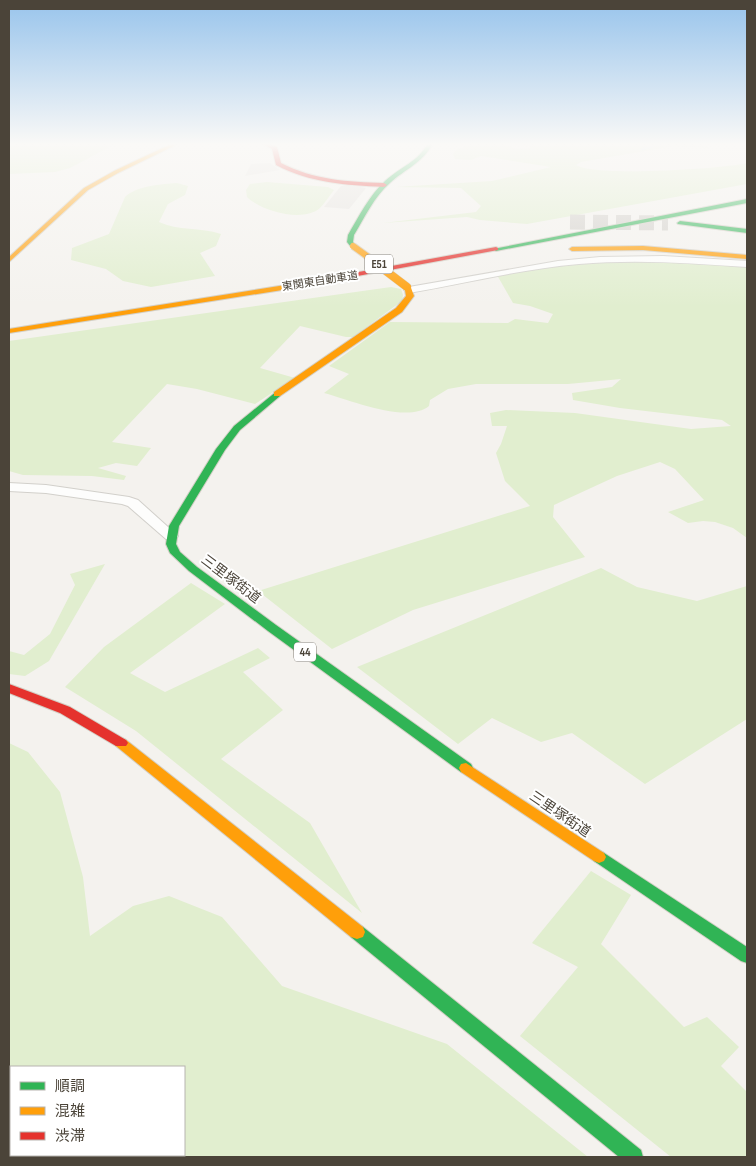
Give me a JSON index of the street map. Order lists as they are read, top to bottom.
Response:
{
  "streets": {
    "main road": [
      "E51",
      "東関東自動車道",
      "三里塚街道",
      "44"
    ]
  },
  "legend": ["順調", "混雑", "渋滞"]
}
